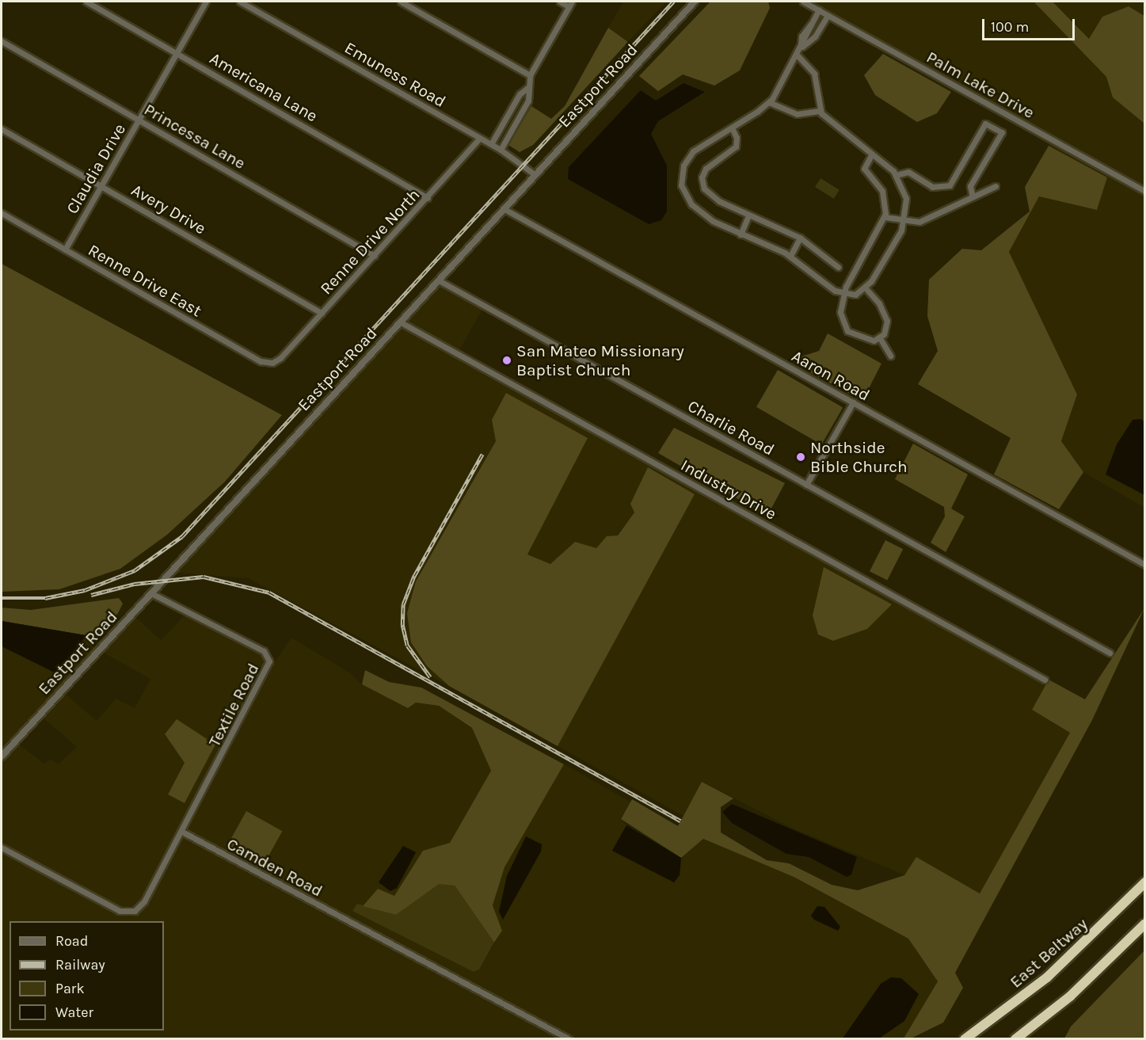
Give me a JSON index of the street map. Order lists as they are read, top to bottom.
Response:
{
  "streets": {
    "highway": ["East Beltway"],
    "street": [
      "Emuness Road",
      "Palm Lake Drive",
      "Eastport Road",
      "Americana Lane",
      "Princessa Lane",
      "Claudia Drive",
      "Avery Drive",
      "Renne Drive North",
      "Renne Drive East",
      "Aaron Road",
      "Charlie Road",
      "Industry Drive",
      "Textile Road",
      "Camden Road"
    ]
  },
  "crossings": [
    ["Emuness Road", "Eastport Road"],
    ["Emuness Road", "Renne Drive North"],
    ["Eastport Road", "Aaron Road"],
    ["Eastport Road", "Charlie Road"],
    ["Eastport Road", "Industry Drive"],
    ["Eastport Road", "Textile Road"],
    ["Americana Lane", "Claudia Drive"],
    ["Americana Lane", "Renne Drive North"],
    ["Princessa Lane", "Claudia Drive"],
    ["Princessa Lane", "Renne Drive North"],
    ["Claudia Drive", "Avery Drive"],
    ["Claudia Drive", "Renne Drive East"],
    ["Avery Drive", "Renne Drive North"],
    ["Renne Drive North", "Renne Drive East"],
    ["Textile Road", "Camden Road"]
  ],
  "places": ["San Mateo Missionary Baptist Church", "Northside Bible Church"],
  "legend": [
    "Road",
    "Railway",
    "Park",
    "Water"
  ],
  "scale_bar": "100 m"
}
